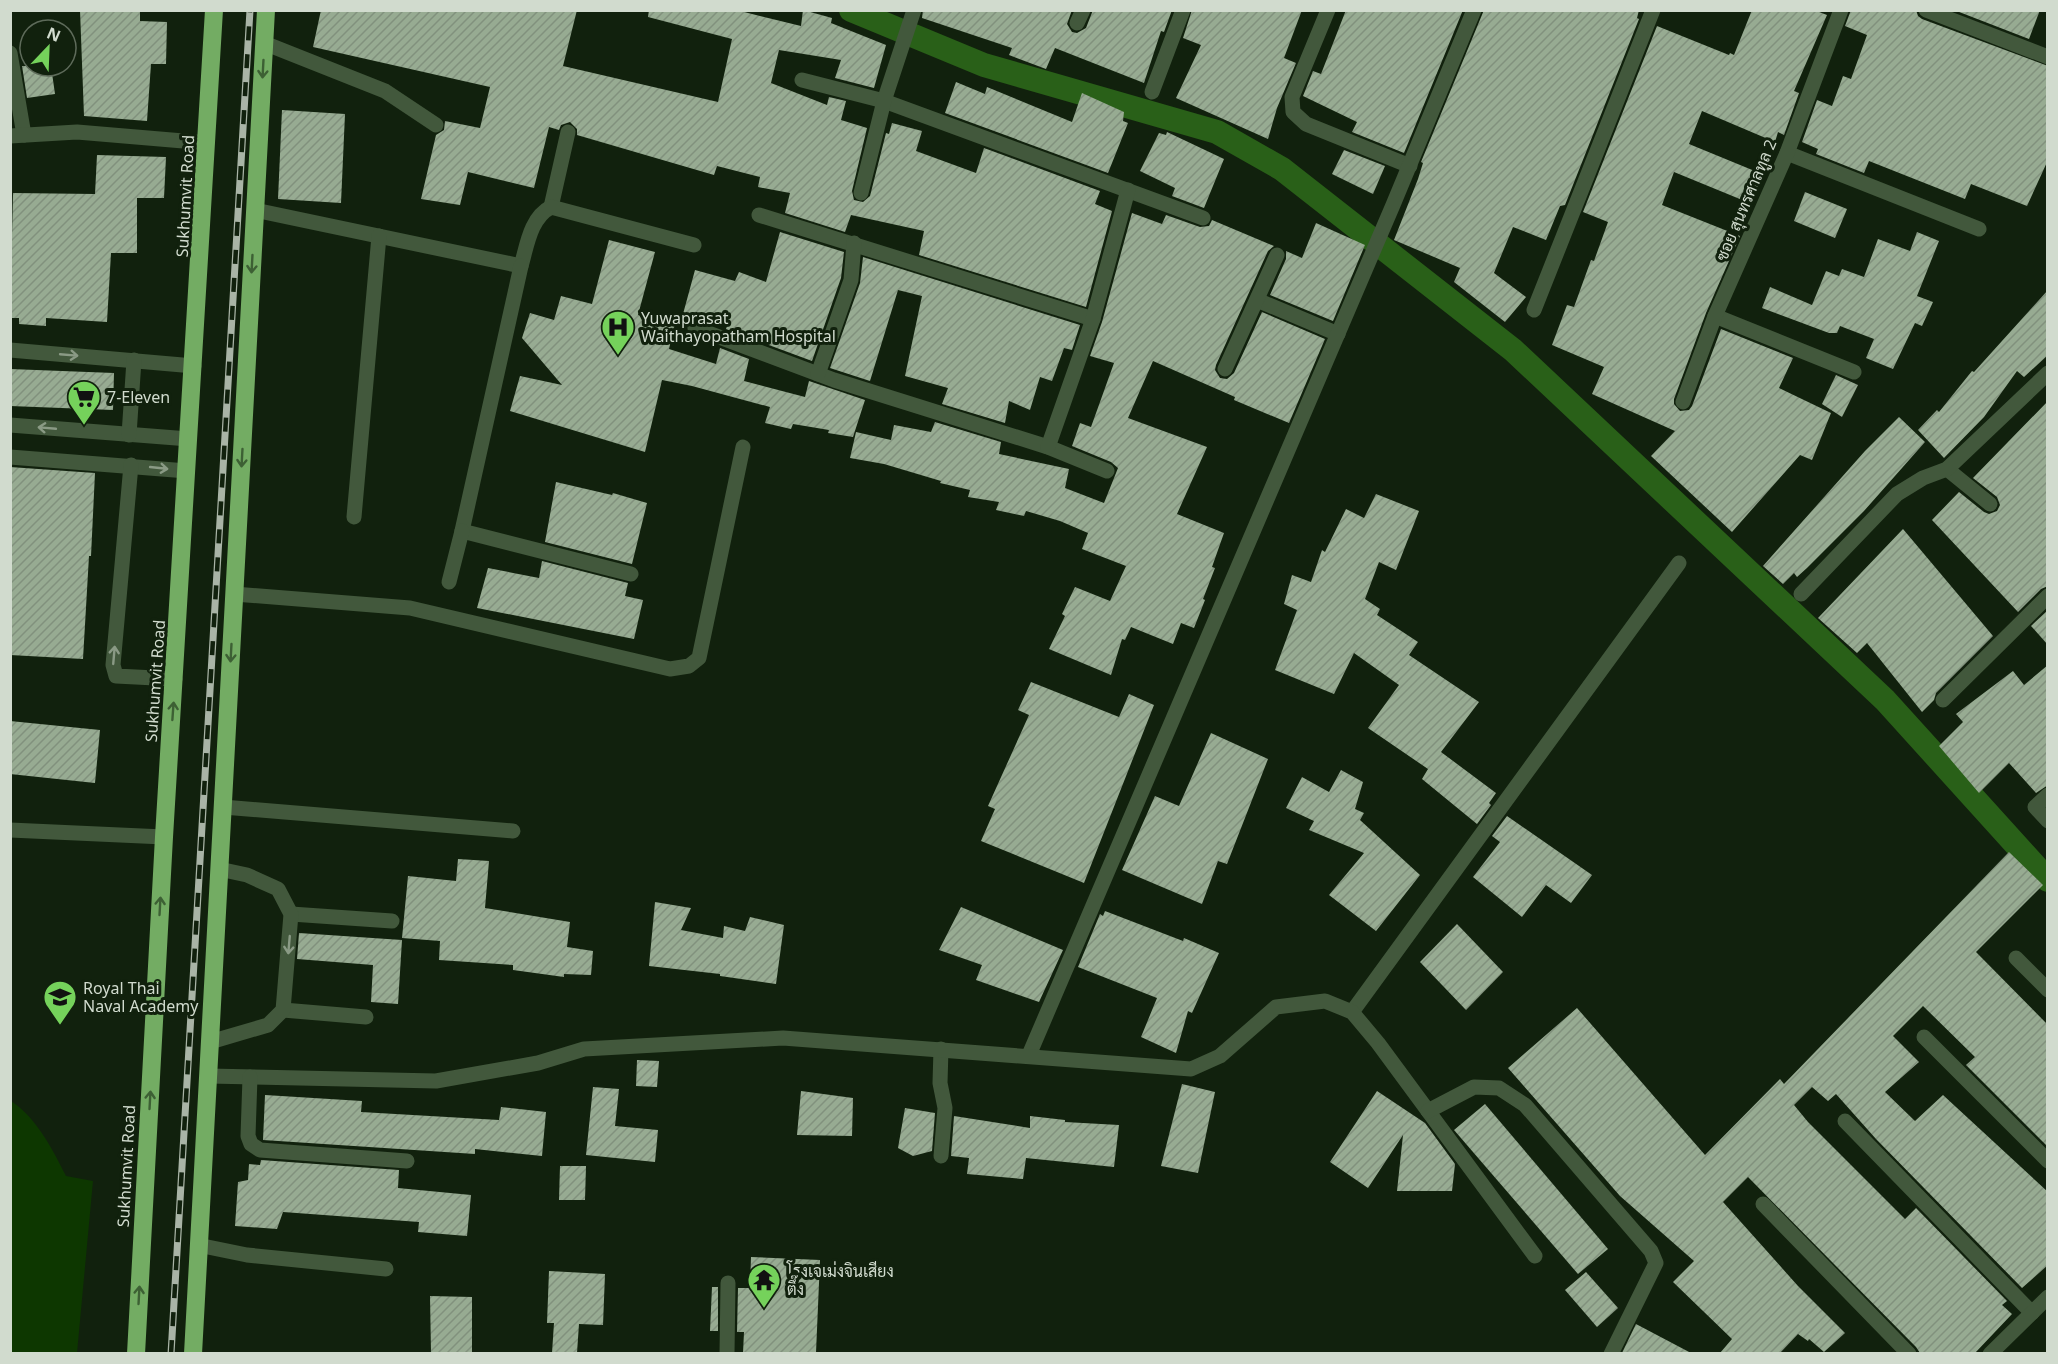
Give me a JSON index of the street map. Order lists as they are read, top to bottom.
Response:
{
  "streets": {
    "highway": ["Sukhumvit Road"],
    "street": ["ซอย สุนทรศาลทูล 2"]
  },
  "places": {
    "hospital": ["Yuwaprasat Waithayopatham Hospital"],
    "supermarket": ["7-Eleven"],
    "school or university": ["Royal Thai Naval Academy"],
    "temple": ["โรงเจเม่งจินเสียง ตึ๊ง"]
  },
  "north": "top right"
}
